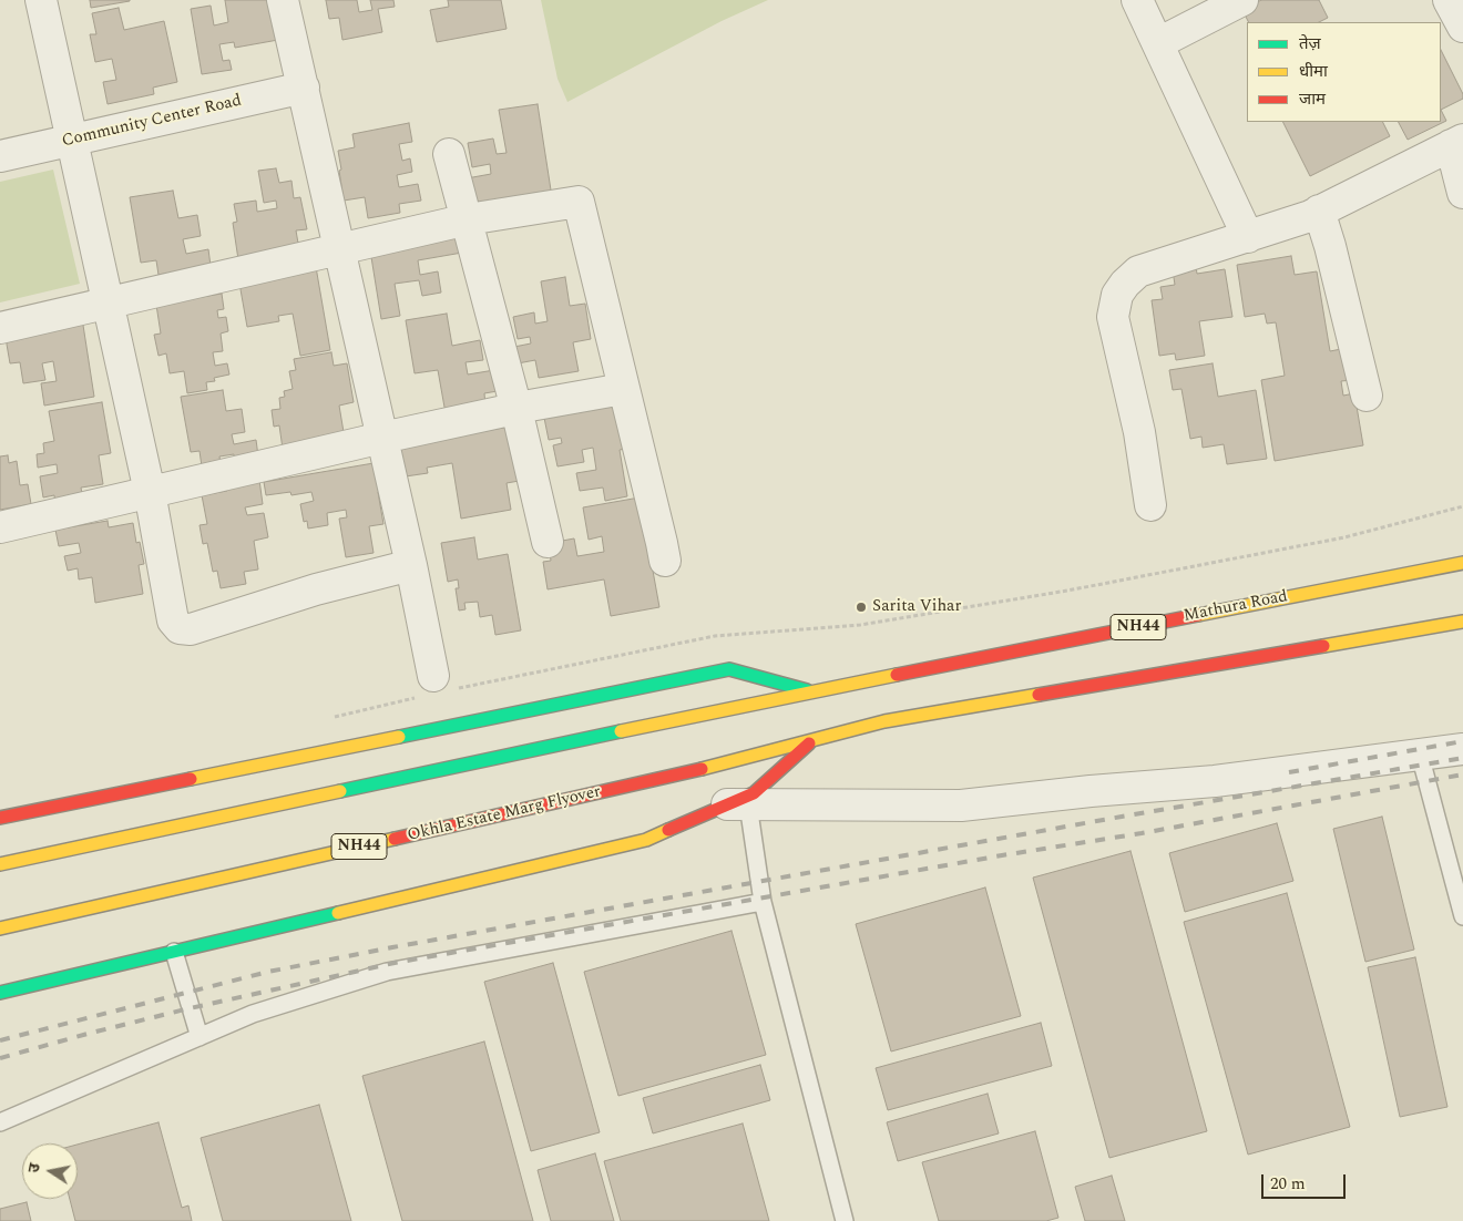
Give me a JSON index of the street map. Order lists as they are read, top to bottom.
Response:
{
  "streets": {
    "highway": ["Mathura Road", "NH44", "Okhla Estate Marg Flyover"],
    "street": ["Community Center Road"]
  },
  "crossings": [
    ["Mathura Road", "NH44"],
    ["NH44", "Okhla Estate Marg Flyover"]
  ],
  "places": ["Sarita Vihar"],
  "legend": ["तेज़", "धीमा", "जाम"],
  "scale_bar": "20 m",
  "north": "left"
}
